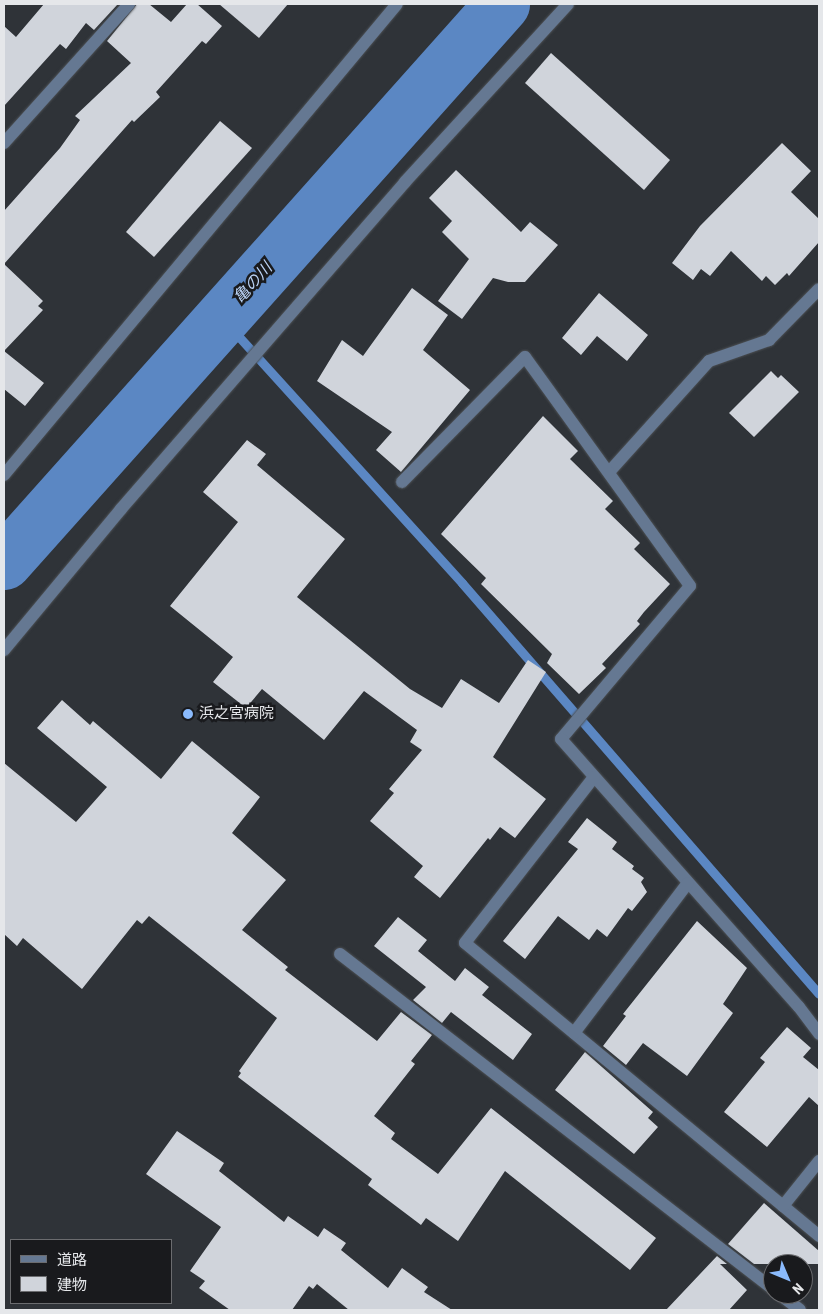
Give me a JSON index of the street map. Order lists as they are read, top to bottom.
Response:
{
  "water": ["亀の川"],
  "places": ["浜之宮病院"],
  "legend": ["道路", "建物"],
  "north": "bottom right"
}
